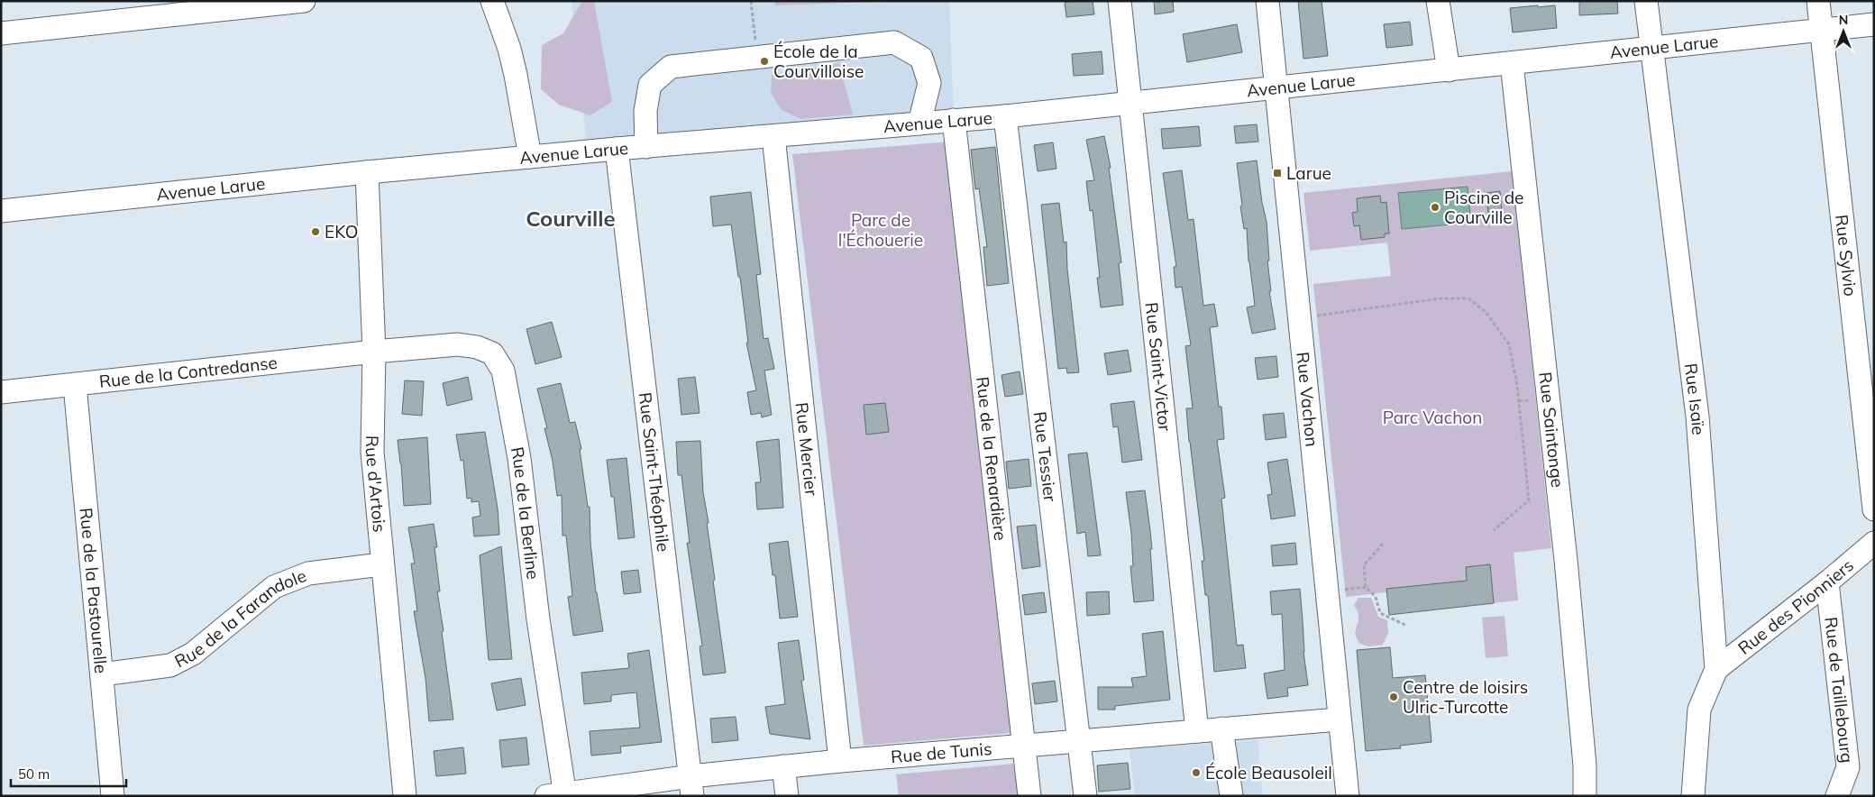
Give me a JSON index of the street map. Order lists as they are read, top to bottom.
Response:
{
  "streets": {
    "street": [
      "Avenue Larue",
      "Rue Sylvio",
      "Rue Saint-Victor",
      "Rue de la Contredanse",
      "Rue Vachon",
      "Rue Isaïe",
      "Rue Saintonge",
      "Rue Mercier",
      "Rue Tessier",
      "Rue de la Renardière",
      "Rue Saint-Théophile",
      "Rue d'Artois",
      "Rue de la Berline",
      "Rue de la Pastourelle",
      "Rue des Pionniers",
      "Rue de la Farandole",
      "Rue de Taillebourg",
      "Rue de Tunis"
    ]
  },
  "crossings": [
    ["Avenue Larue", "Rue Sylvio"],
    ["Avenue Larue", "Rue Saint-Victor"],
    ["Avenue Larue", "Rue Vachon"],
    ["Avenue Larue", "Rue Isaïe"],
    ["Avenue Larue", "Rue Saintonge"],
    ["Avenue Larue", "Rue Mercier"],
    ["Avenue Larue", "Rue Tessier"],
    ["Avenue Larue", "Rue de la Renardière"],
    ["Avenue Larue", "Rue Saint-Théophile"],
    ["Avenue Larue", "Rue d'Artois"],
    ["Rue Saint-Victor", "Rue de Tunis"],
    ["Rue de la Contredanse", "Rue d'Artois"],
    ["Rue de la Contredanse", "Rue de la Berline"],
    ["Rue de la Contredanse", "Rue de la Pastourelle"],
    ["Rue Vachon", "Rue de Tunis"],
    ["Rue Isaïe", "Rue des Pionniers"],
    ["Rue Mercier", "Rue de Tunis"],
    ["Rue Tessier", "Rue de Tunis"],
    ["Rue de la Renardière", "Rue de Tunis"],
    ["Rue Saint-Théophile", "Rue de Tunis"],
    ["Rue d'Artois", "Rue de la Berline"],
    ["Rue d'Artois", "Rue de la Farandole"],
    ["Rue de la Berline", "Rue de Tunis"],
    ["Rue de la Pastourelle", "Rue de la Farandole"],
    ["Rue des Pionniers", "Rue de Taillebourg"]
  ],
  "districts": ["Courville"],
  "parks": ["Parc de l'Échouerie", "Parc Vachon"],
  "places": {
    "other": [
      "École de la Courvilloise",
      "Piscine de Courville",
      "EKO",
      "Centre de loisirs Ulric-Turcotte",
      "École Beausoleil"
    ],
    "transit": ["Larue"]
  },
  "scale_bar": "50 m",
  "north": "top"
}
